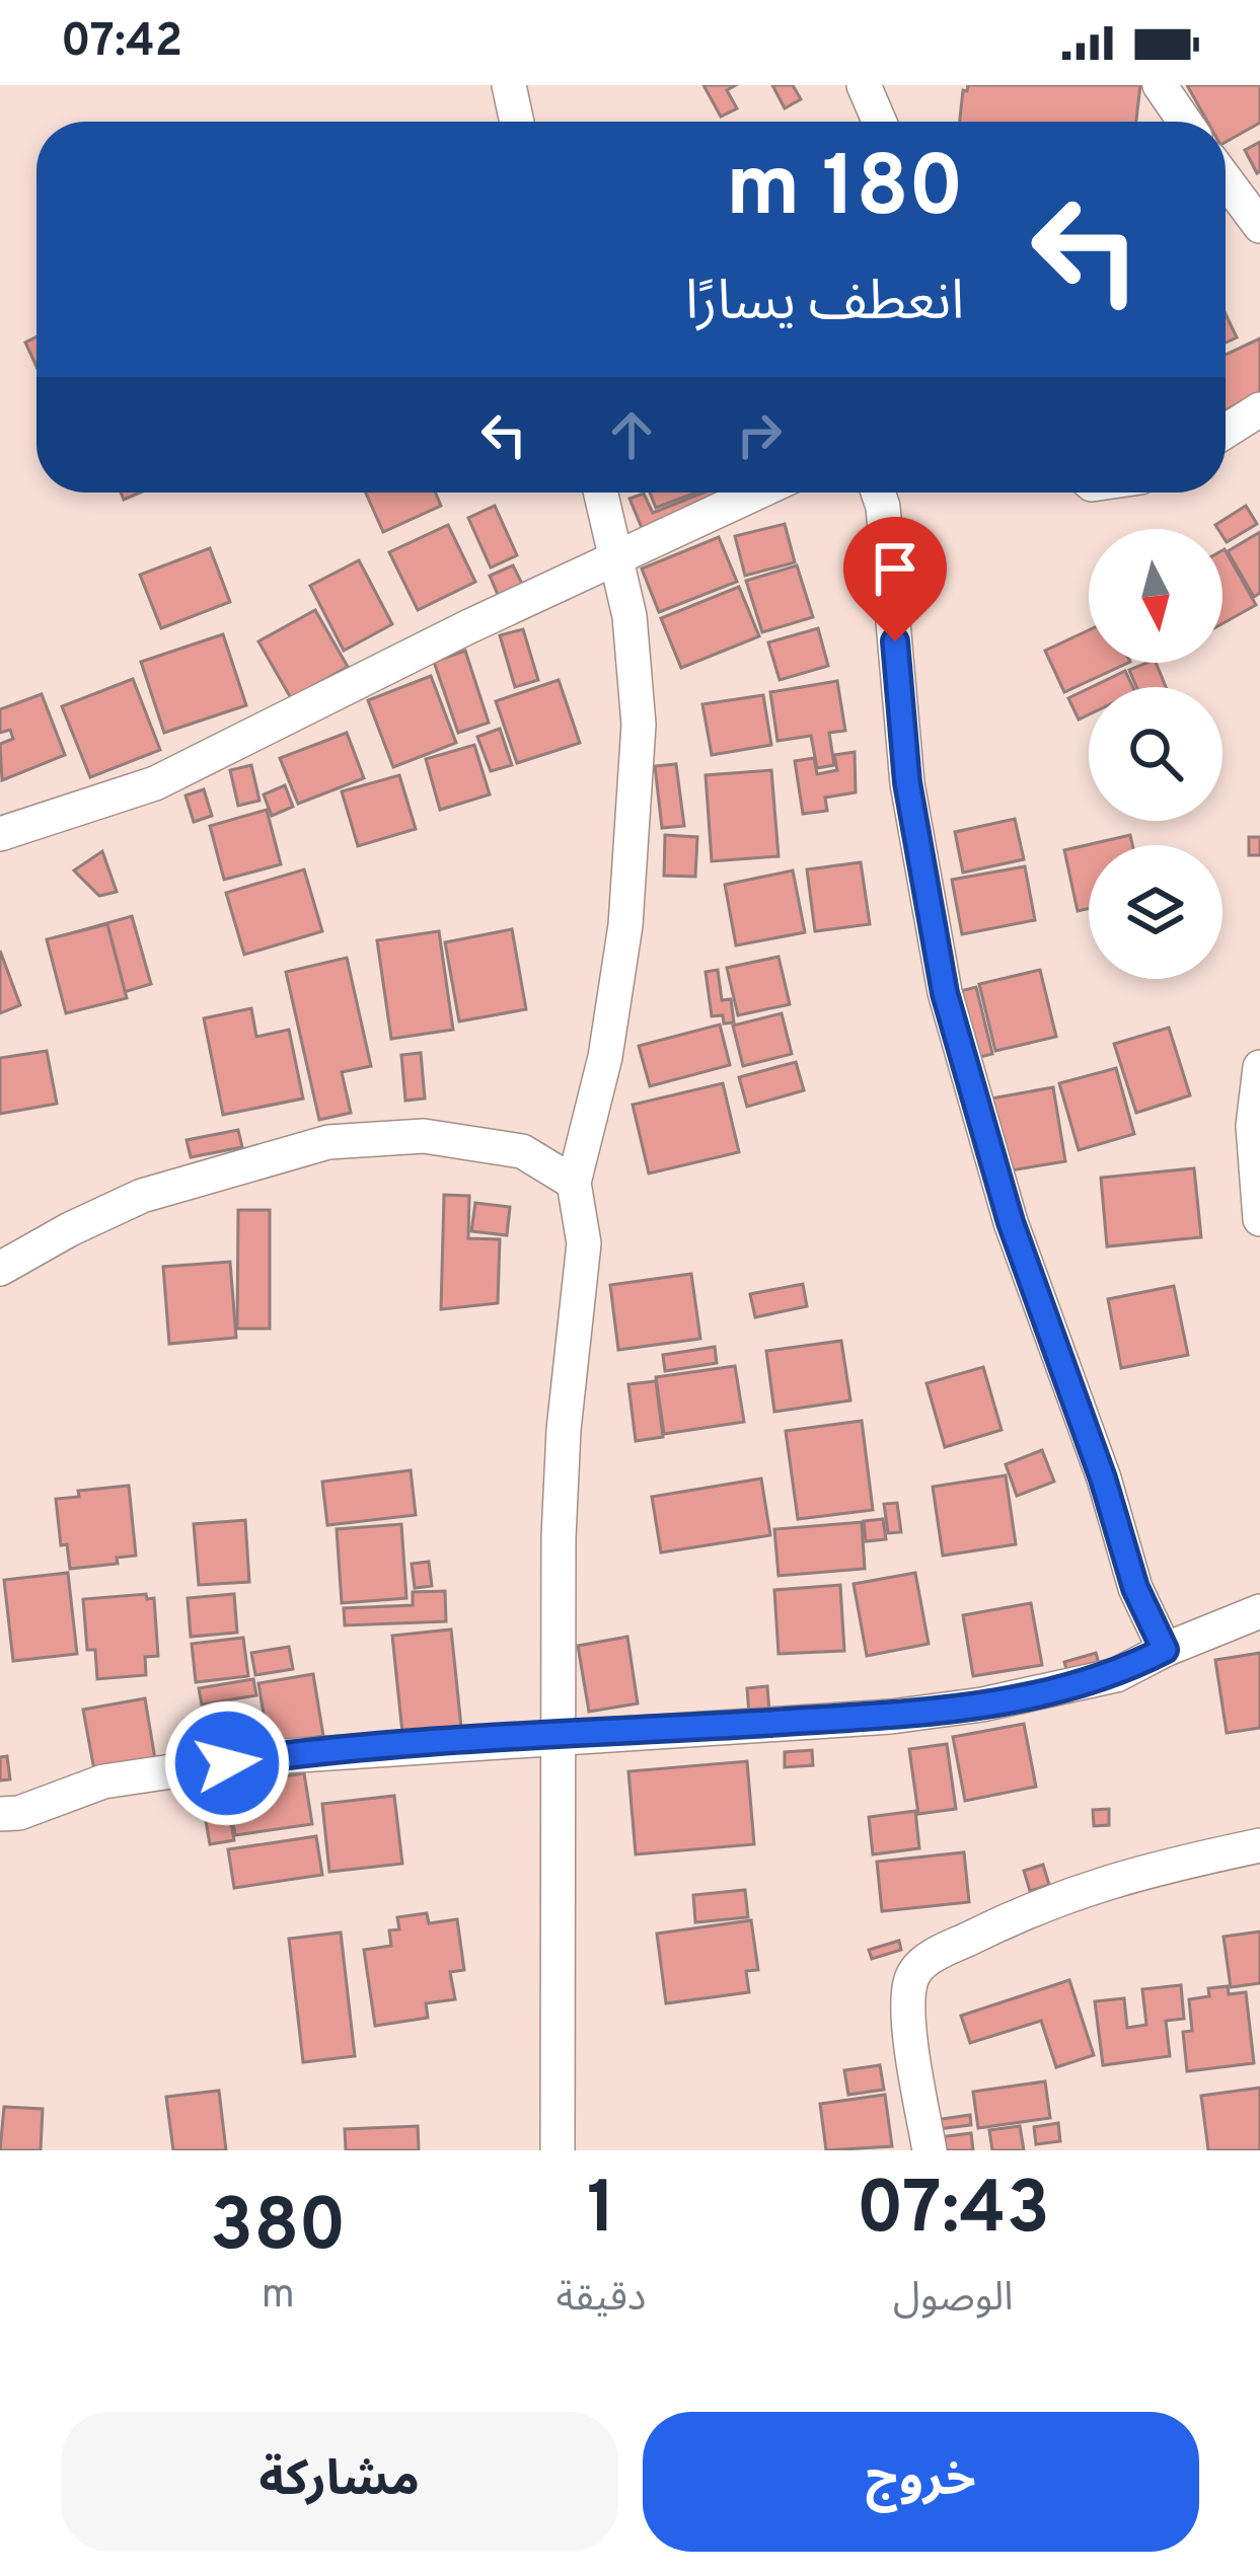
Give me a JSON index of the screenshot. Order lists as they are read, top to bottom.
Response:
{
  "north": "bottom",
  "page": {
    "status": "07:42",
    "turn": ["180 m", "انعطف يسارًا"],
    "eta": [
      "07:43",
      "الوصول",
      "1",
      "دقيقة",
      "380",
      "m"
    ],
    "buttons": ["خروج", "مشاركة"]
  }
}
